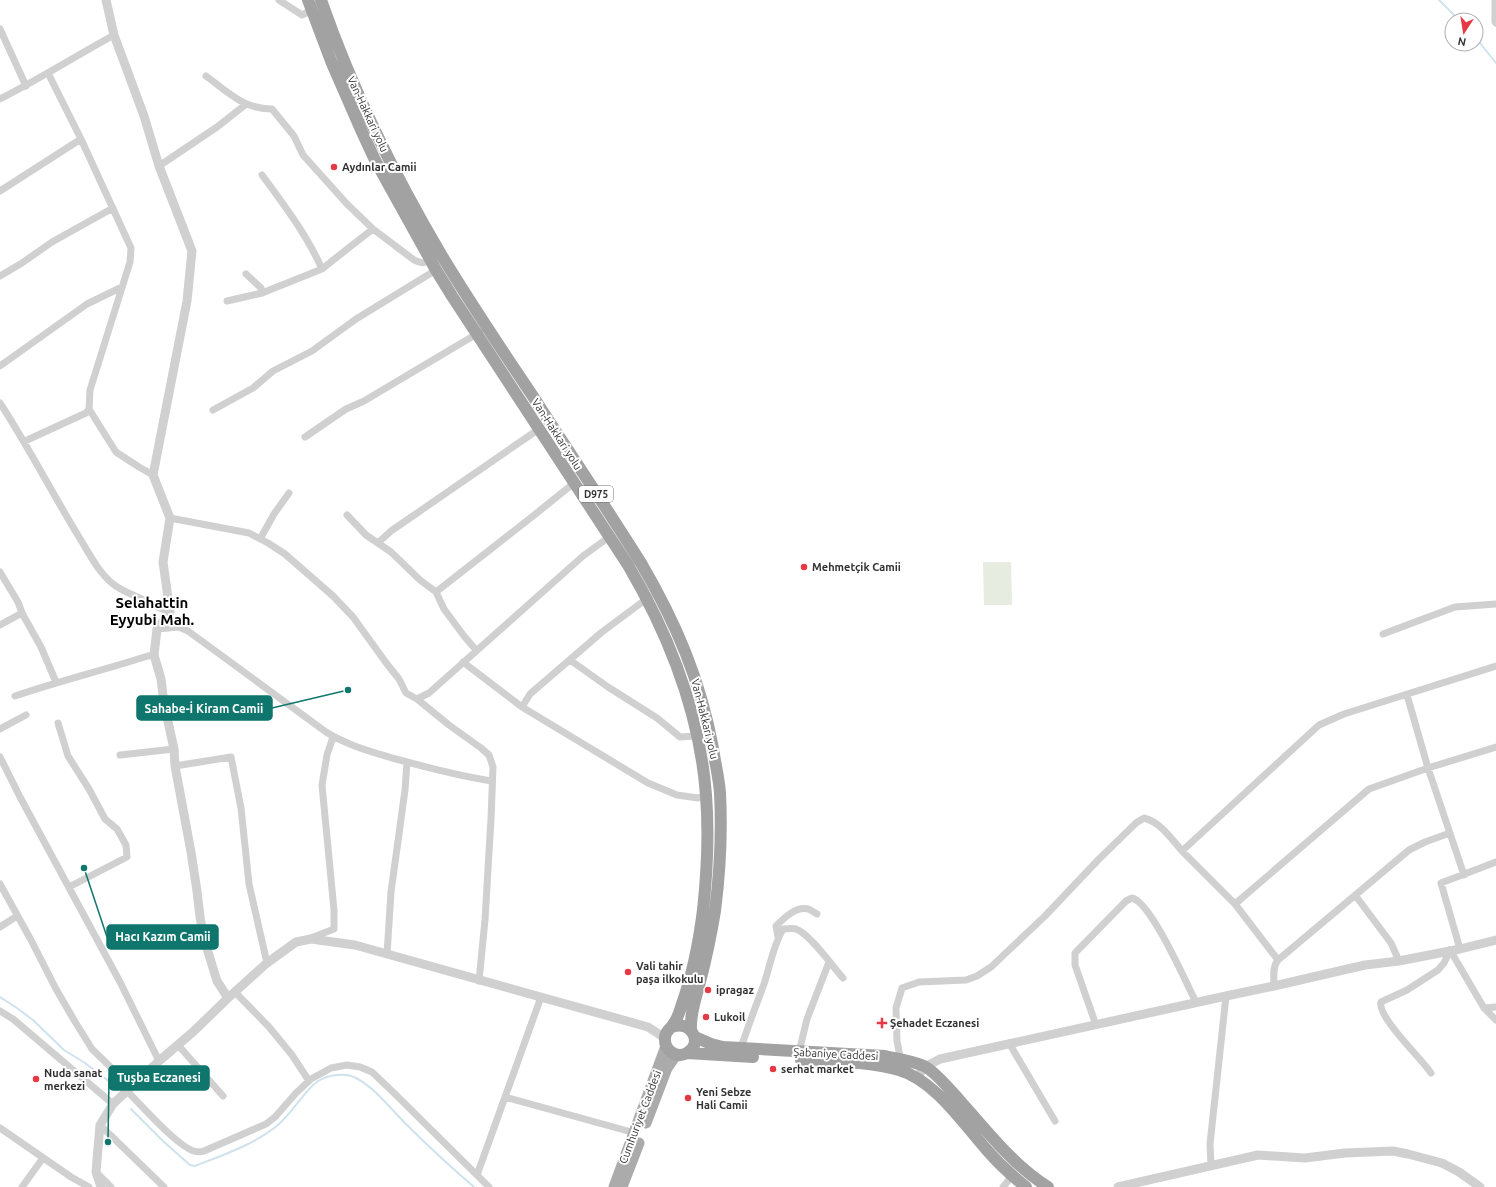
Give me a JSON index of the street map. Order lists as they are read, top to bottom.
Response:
{
  "streets": {
    "highway": ["Van-Hakkari yolu", "D975", "Şabaniye Caddesi"],
    "main road": ["Cumhuriyet Caddesi"]
  },
  "crossings": [
    ["Van-Hakkari yolu", "D975"],
    ["Van-Hakkari yolu", "Şabaniye Caddesi"],
    ["Van-Hakkari yolu", "Cumhuriyet Caddesi"],
    ["D975", "Şabaniye Caddesi"],
    ["D975", "Cumhuriyet Caddesi"],
    ["Şabaniye Caddesi", "Cumhuriyet Caddesi"]
  ],
  "districts": ["Selahattin Eyyubi Mah."],
  "places": {
    "other": [
      "Aydınlar Camii",
      "Mehmetçik Camii",
      "Sahabe-İ Kiram Camii",
      "Hacı Kazım Camii",
      "Vali tahir paşa ilkokulu",
      "ipragaz",
      "Lukoil",
      "serhat market",
      "Nuda sanat merkezi",
      "Yeni Sebze Hali Camii",
      "Tuşba Eczanesi"
    ],
    "health": ["Şehadet Eczanesi"]
  },
  "north": "bottom"
}
